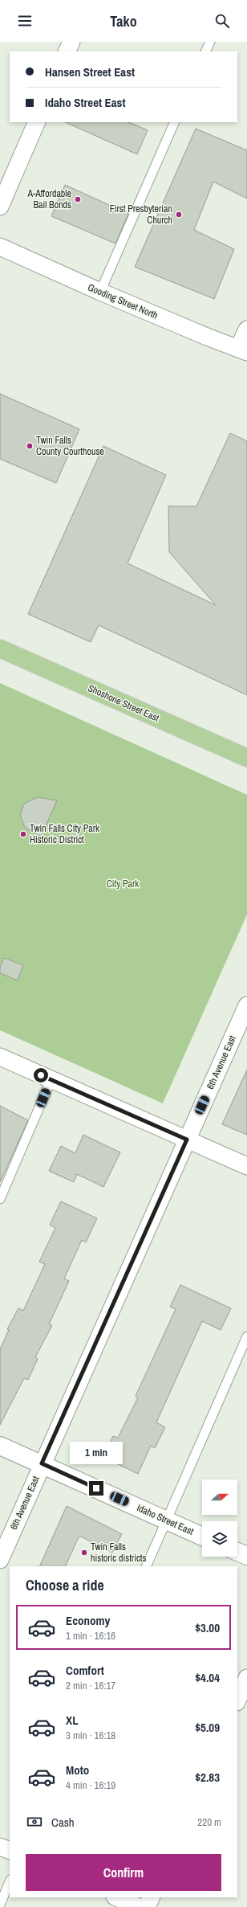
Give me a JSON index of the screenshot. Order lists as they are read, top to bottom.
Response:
{
  "streets": {
    "main road": ["Shoshone Street East"],
    "street": ["Gooding Street North", "6th Avenue East", "Idaho Street East"]
  },
  "crossings": [
    ["6th Avenue East", "Idaho Street East"]
  ],
  "parks": ["City Park"],
  "places": [
    "A-Affordable Bail Bonds",
    "First Presbyterian Church",
    "Twin Falls County Courthouse",
    "Twin Falls City Park Historic District",
    "Twin Falls historic districts"
  ],
  "north": "right",
  "page": {
    "header": "Tako",
    "banner": ["Hansen Street East", "Idaho Street East"],
    "bubble": "1 min",
    "heading": "Choose a ride",
    "list": [
      {
        "name": "Economy",
        "note": "1 min · 16:16",
        "value": "$3.00"
      },
      {
        "name": "Comfort",
        "note": "2 min · 16:17",
        "value": "$4.04"
      },
      {
        "name": "XL",
        "note": "3 min · 16:18",
        "value": "$5.09"
      },
      {
        "name": "Moto",
        "note": "4 min · 16:19",
        "value": "$2.83"
      }
    ],
    "pay": ["Cash", "220 m"],
    "buttons": "Confirm"
  }
}
